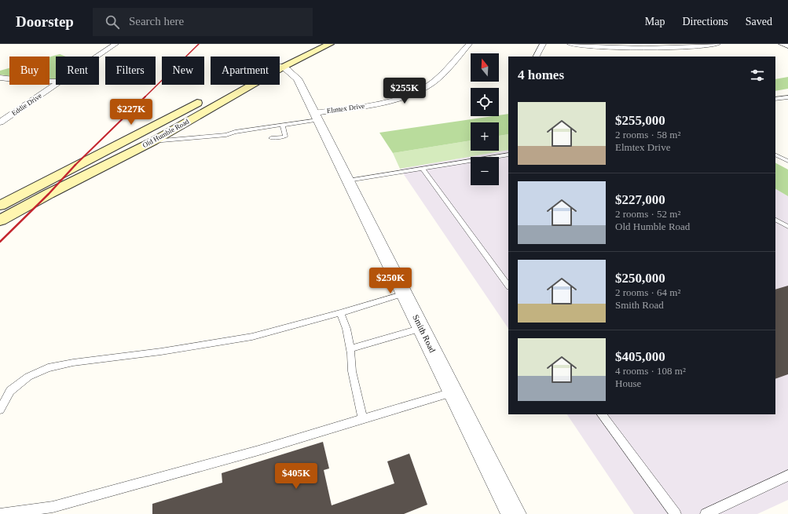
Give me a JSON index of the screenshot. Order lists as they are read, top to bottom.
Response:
{
  "streets": {
    "main road": ["Old Humble Road"],
    "street": ["Eddie Drive", "Elmtex Drive", "Smith Road"]
  },
  "crossings": [
    ["Elmtex Drive", "Smith Road"]
  ],
  "north": "top",
  "page": {
    "header": "Doorstep",
    "search": "Search here",
    "nav": ["Map", "Directions", "Saved"],
    "map_buttons": ["+", "−"],
    "chip": [
      "Buy",
      "Rent",
      "Filters",
      "New",
      "Apartment"
    ],
    "heading": "4 homes",
    "price": [
      "$255K",
      "$227K",
      "$250K",
      "$405K"
    ],
    "list": [
      {
        "name": "$255,000",
        "note": "2 rooms · 58 m² · Elmtex Drive"
      },
      {
        "name": "$227,000",
        "note": "2 rooms · 52 m² · Old Humble Road"
      },
      {
        "name": "$250,000",
        "note": "2 rooms · 64 m² · Smith Road"
      },
      {
        "name": "$405,000",
        "note": "4 rooms · 108 m² · House"
      }
    ]
  }
}
